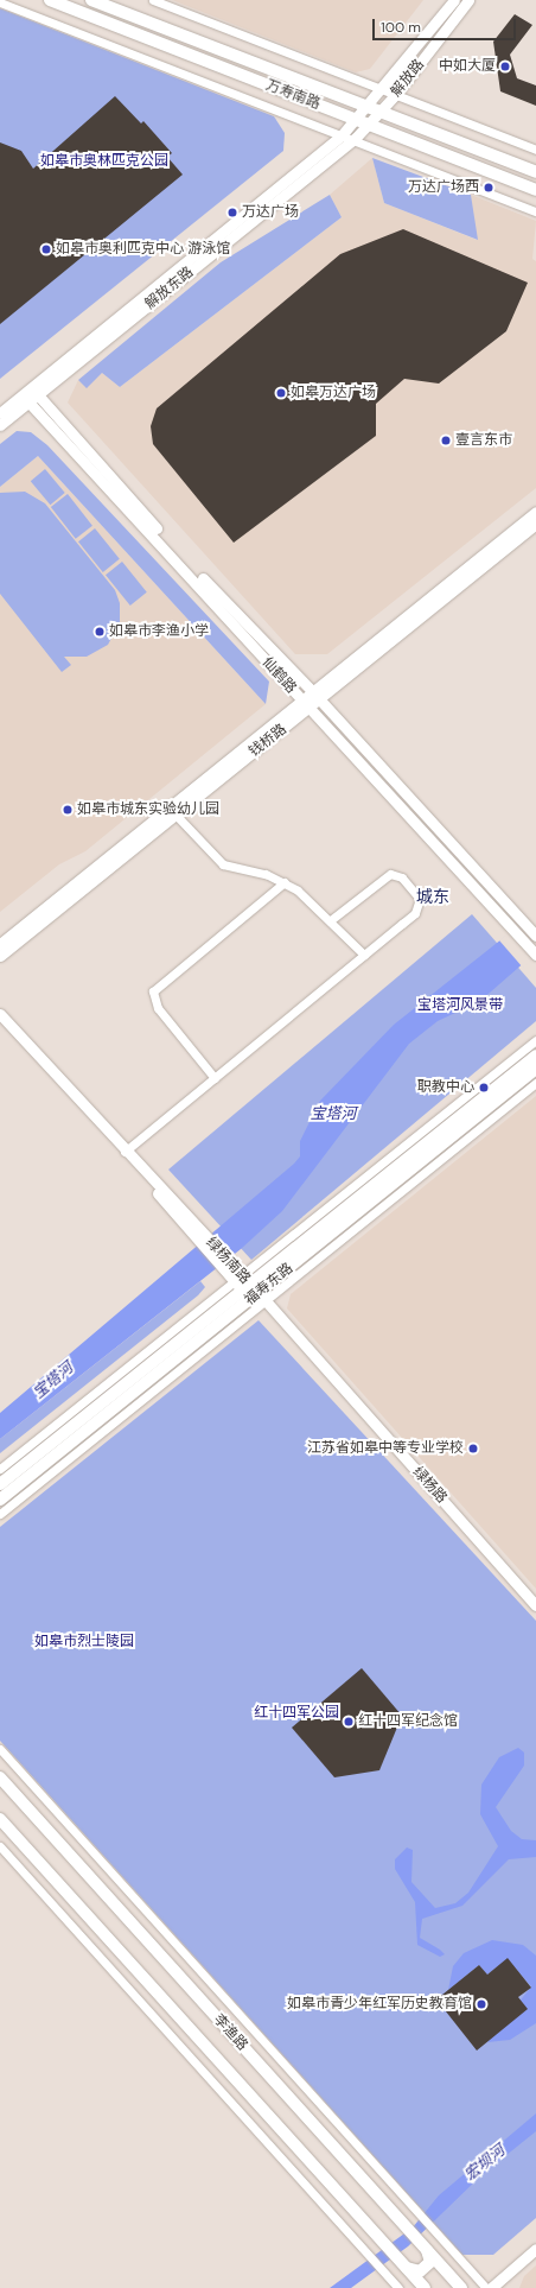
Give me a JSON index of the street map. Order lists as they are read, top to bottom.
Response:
{
  "streets": {
    "main road": ["万寿南路", "福寿东路", "李渔路"],
    "street": [
      "解放路",
      "解放东路",
      "仙鹤路",
      "钱桥路",
      "绿杨南路",
      "绿杨路"
    ]
  },
  "crossings": [
    ["解放路", "万寿南路"],
    ["解放路", "解放东路"],
    ["万寿南路", "解放东路"],
    ["解放东路", "仙鹤路"],
    ["仙鹤路", "钱桥路"],
    ["绿杨南路", "福寿东路"],
    ["绿杨南路", "绿杨路"],
    ["福寿东路", "绿杨路"]
  ],
  "districts": ["城东"],
  "water": ["宝塔河", "宏坝河"],
  "parks": [
    "如皋市奥林匹克公园",
    "宝塔河风景带",
    "如皋市烈士陵园",
    "红十四军公园"
  ],
  "places": [
    "中如大厦",
    "万达广场西",
    "万达广场",
    "如皋市奥利匹克中心 游泳馆",
    "如皋万达广场",
    "壹言东市",
    "如皋市李渔小学",
    "如皋市城东实验幼儿园",
    "职教中心",
    "江苏省如皋中等专业学校",
    "红十四军纪念馆",
    "如皋市青少年红军历史教育馆"
  ],
  "scale_bar": "100 m"
}
